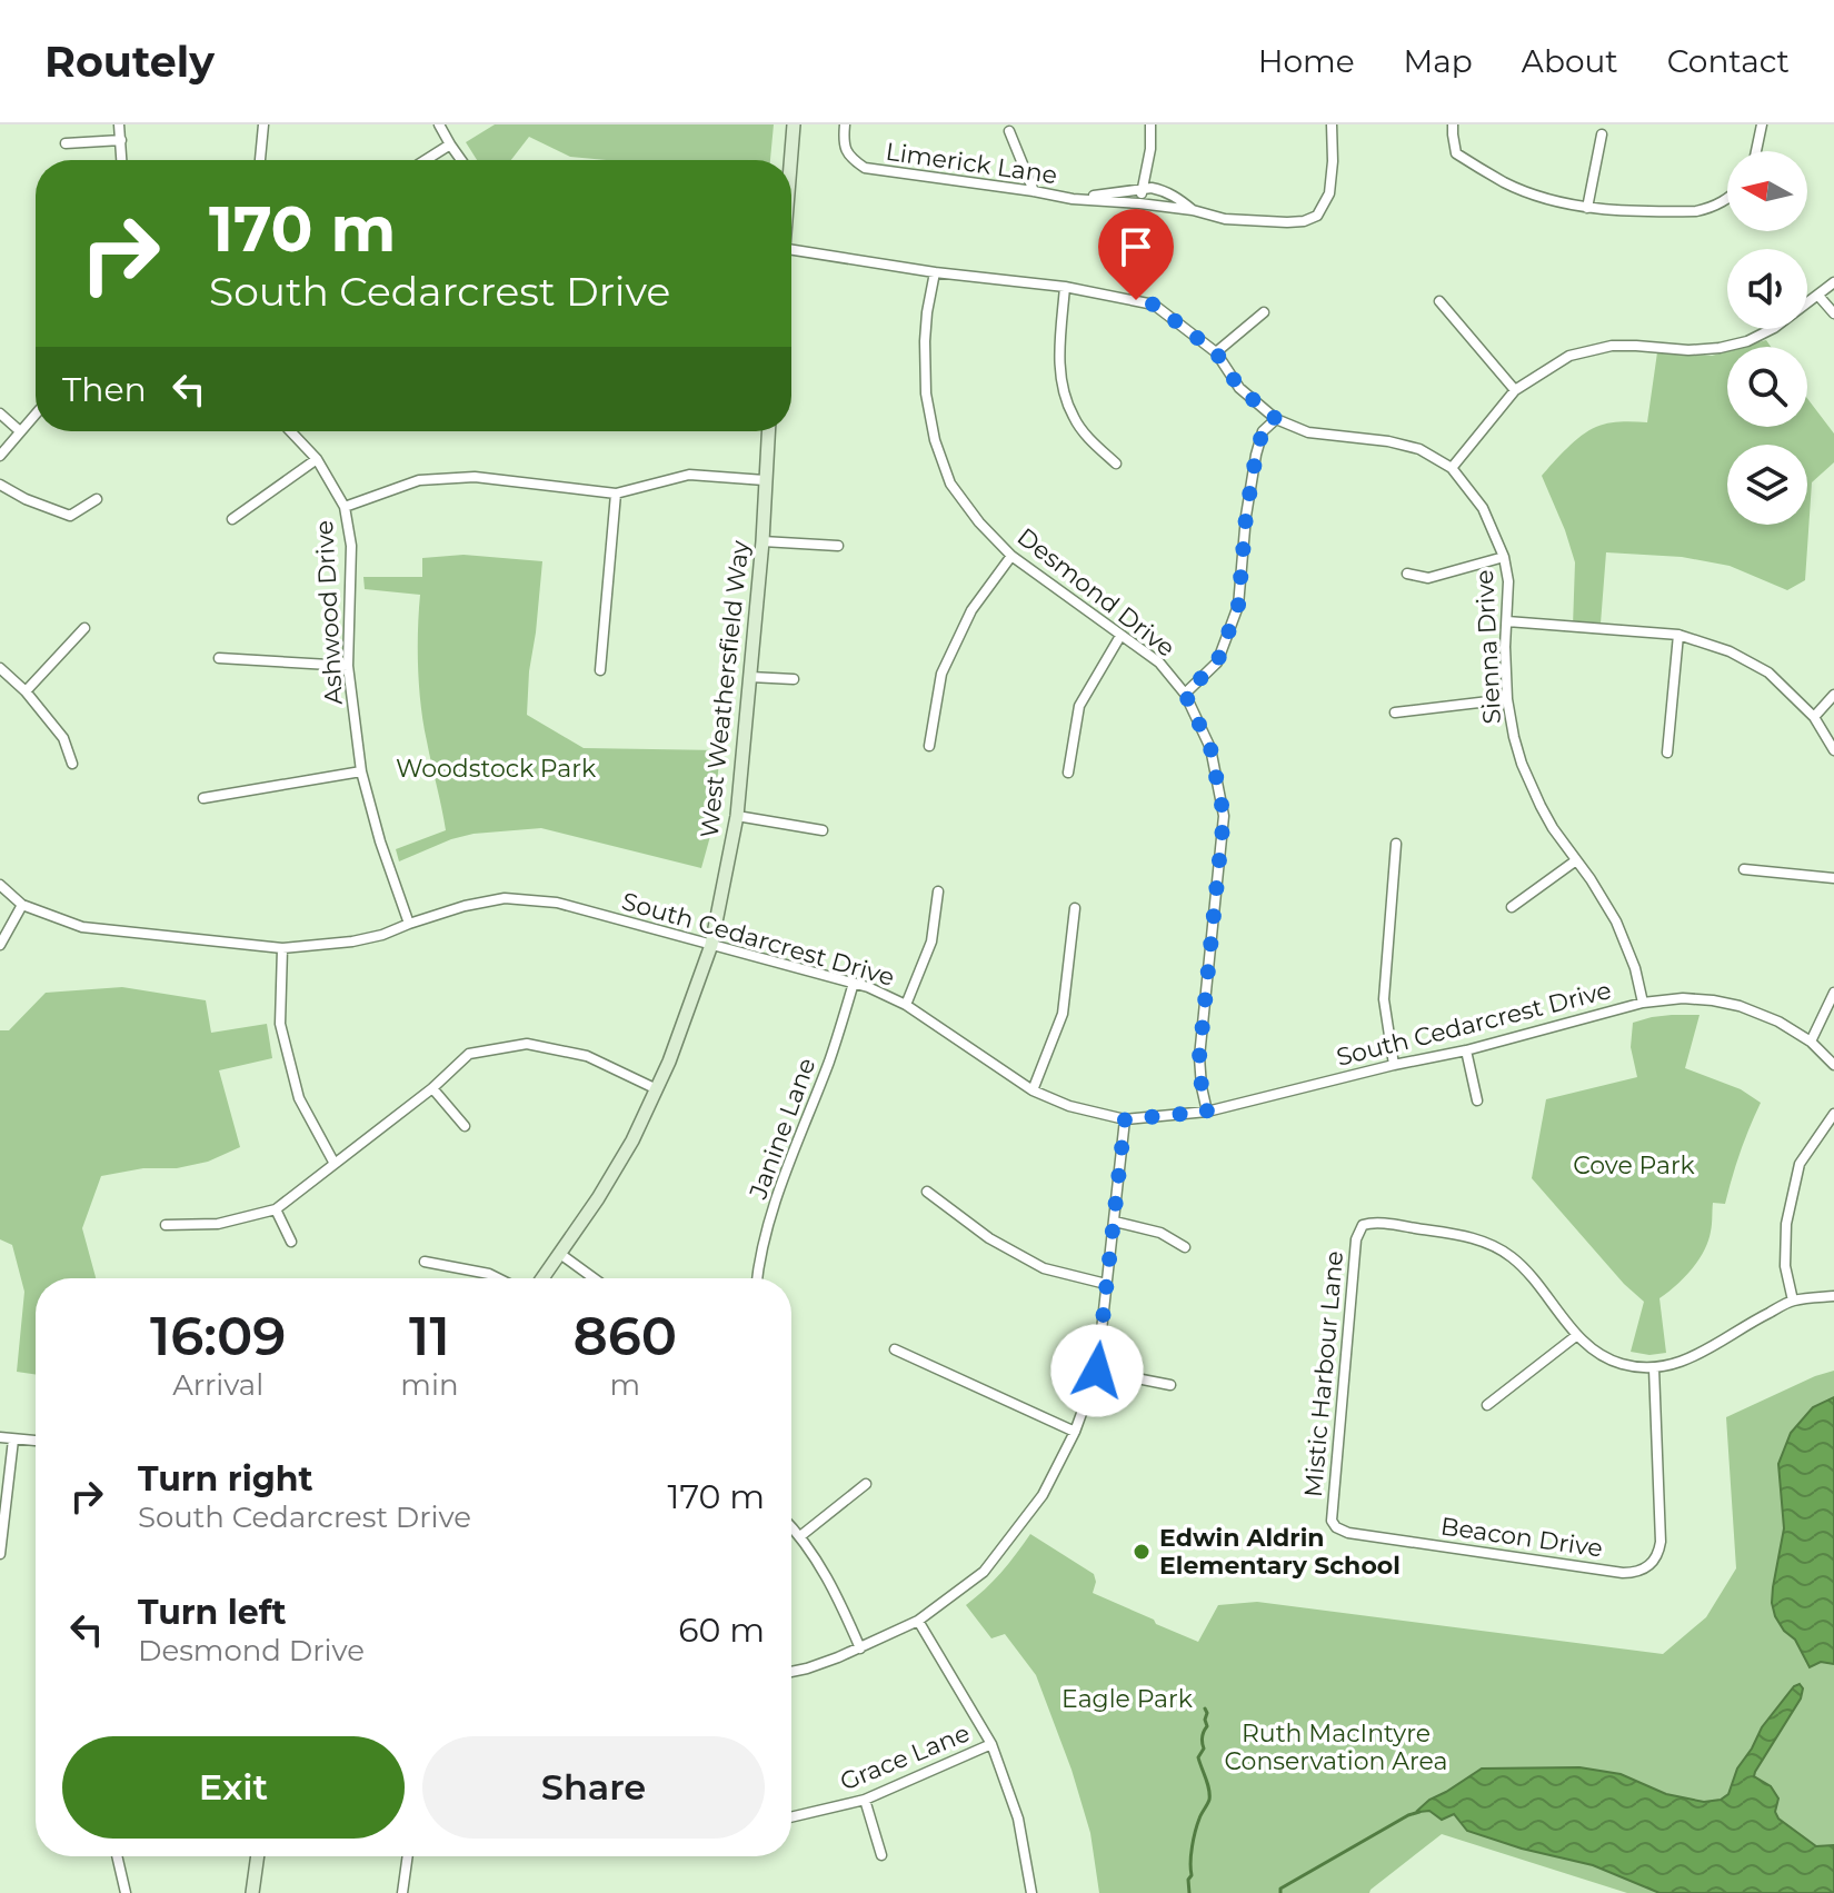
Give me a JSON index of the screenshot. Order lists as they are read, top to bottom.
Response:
{
  "streets": {
    "street": [
      "Limerick Lane",
      "Desmond Drive",
      "Ashwood Drive",
      "Sienna Drive",
      "West Weathersfield Way",
      "South Cedarcrest Drive",
      "Janine Lane",
      "Mistic Harbour Lane",
      "Beacon Drive",
      "Grace Lane"
    ]
  },
  "crossings": [
    ["Desmond Drive", "Sienna Drive"],
    ["Desmond Drive", "South Cedarcrest Drive"],
    ["Ashwood Drive", "South Cedarcrest Drive"],
    ["Sienna Drive", "South Cedarcrest Drive"],
    ["West Weathersfield Way", "South Cedarcrest Drive"],
    ["South Cedarcrest Drive", "Janine Lane"],
    ["Mistic Harbour Lane", "Beacon Drive"]
  ],
  "parks": [
    "Woodstock Park",
    "Cove Park",
    "Eagle Park",
    "Ruth MacIntyre Conservation Area"
  ],
  "places": ["Edwin Aldrin Elementary School"],
  "north": "left",
  "page": {
    "header": "Routely",
    "nav": [
      "Home",
      "Map",
      "About",
      "Contact"
    ],
    "turn": ["170 m", "South Cedarcrest Drive"],
    "then": "Then",
    "eta": [
      "16:09",
      "Arrival",
      "11",
      "min",
      "860",
      "m"
    ],
    "list": [
      {
        "name": "Turn right",
        "note": "South Cedarcrest Drive",
        "value": "170 m"
      },
      {
        "name": "Turn left",
        "note": "Desmond Drive",
        "value": "60 m"
      }
    ],
    "buttons": ["Exit", "Share"]
  }
}
